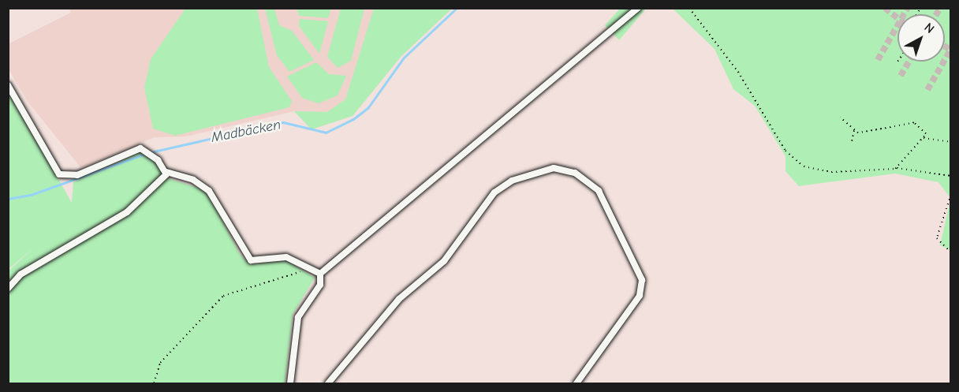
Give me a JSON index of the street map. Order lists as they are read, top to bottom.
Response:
{
  "water": ["Madbäcken"],
  "north": "top right"
}
